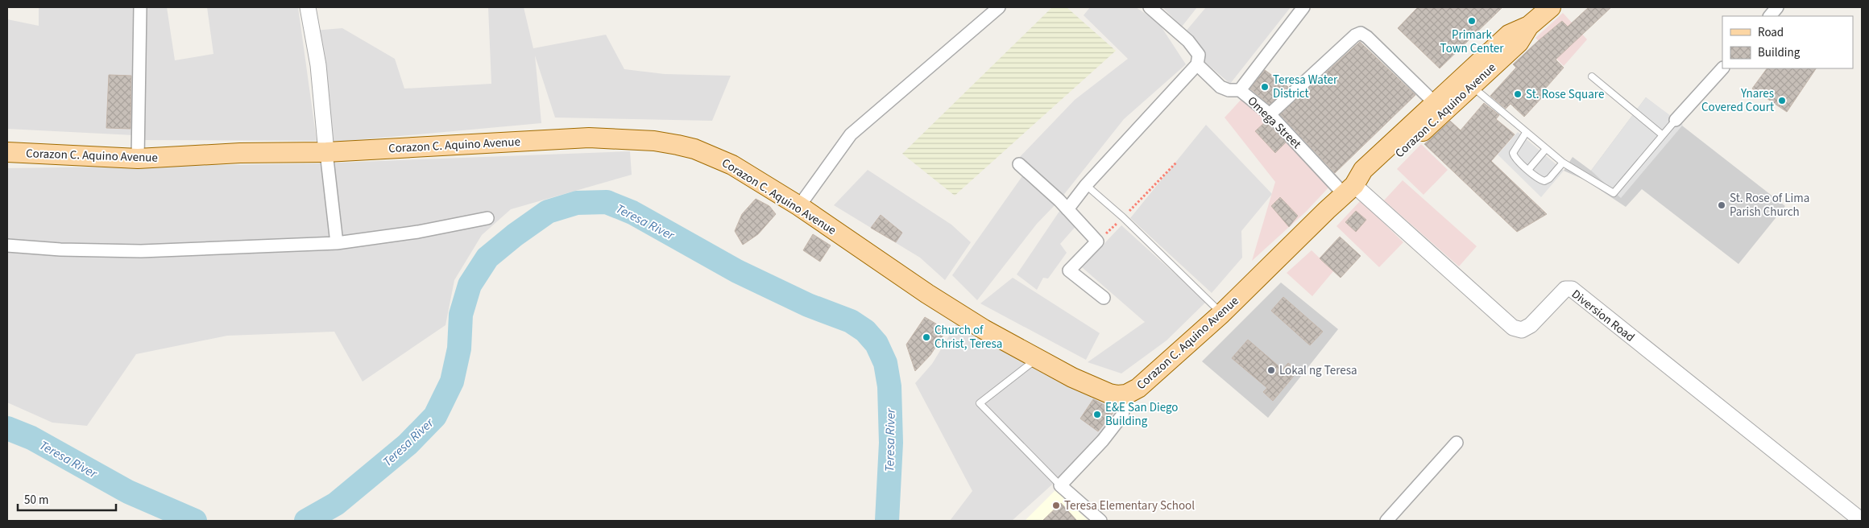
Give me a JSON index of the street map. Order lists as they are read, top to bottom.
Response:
{
  "streets": {
    "main road": ["Corazon C. Aquino Avenue"],
    "street": ["Omega Street", "Diversion Road"]
  },
  "crossings": [
    ["Corazon C. Aquino Avenue", "Omega Street"],
    ["Corazon C. Aquino Avenue", "Diversion Road"],
    ["Omega Street", "Diversion Road"]
  ],
  "water": ["Teresa River"],
  "places": [
    "Primark Town Center",
    "Teresa Water District",
    "St. Rose Square",
    "Ynares Covered Court",
    "St. Rose of Lima Parish Church",
    "Church of Christ, Teresa",
    "Lokal ng Teresa",
    "E&E San Diego Building",
    "Teresa Elementary School"
  ],
  "legend": ["Road", "Building"],
  "scale_bar": "50 m"
}
